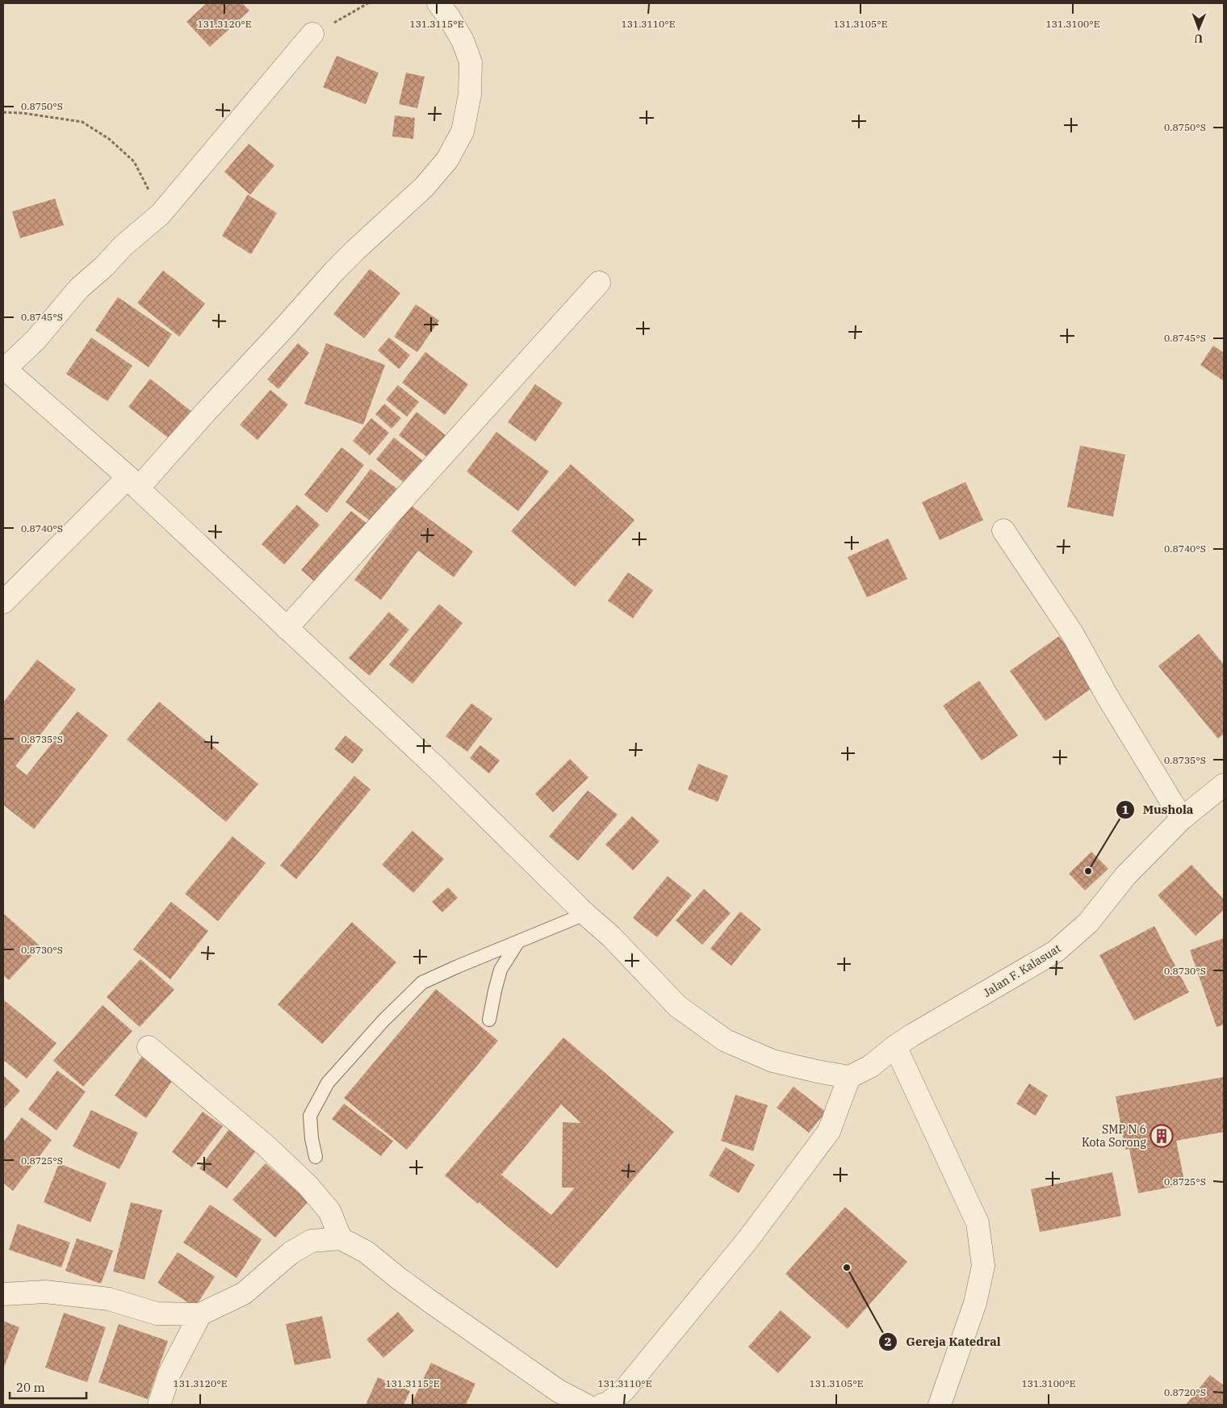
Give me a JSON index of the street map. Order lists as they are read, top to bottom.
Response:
{
  "streets": {
    "street": ["Jalan F. Kalasuat"]
  },
  "places": {
    "other": ["Mushola", "Gereja Katedral"],
    "building": ["SMP N 6 Kota Sorong"]
  },
  "scale_bar": "20 m",
  "north": "bottom",
  "coordinates": [
    "131.3120°E",
    "131.3115°E",
    "131.3110°E",
    "131.3105°E",
    "131.3100°E",
    "0.8750°S",
    "0.8745°S",
    "0.8740°S",
    "0.8735°S",
    "0.8730°S",
    "0.8725°S",
    "0.8720°S"
  ]
}
